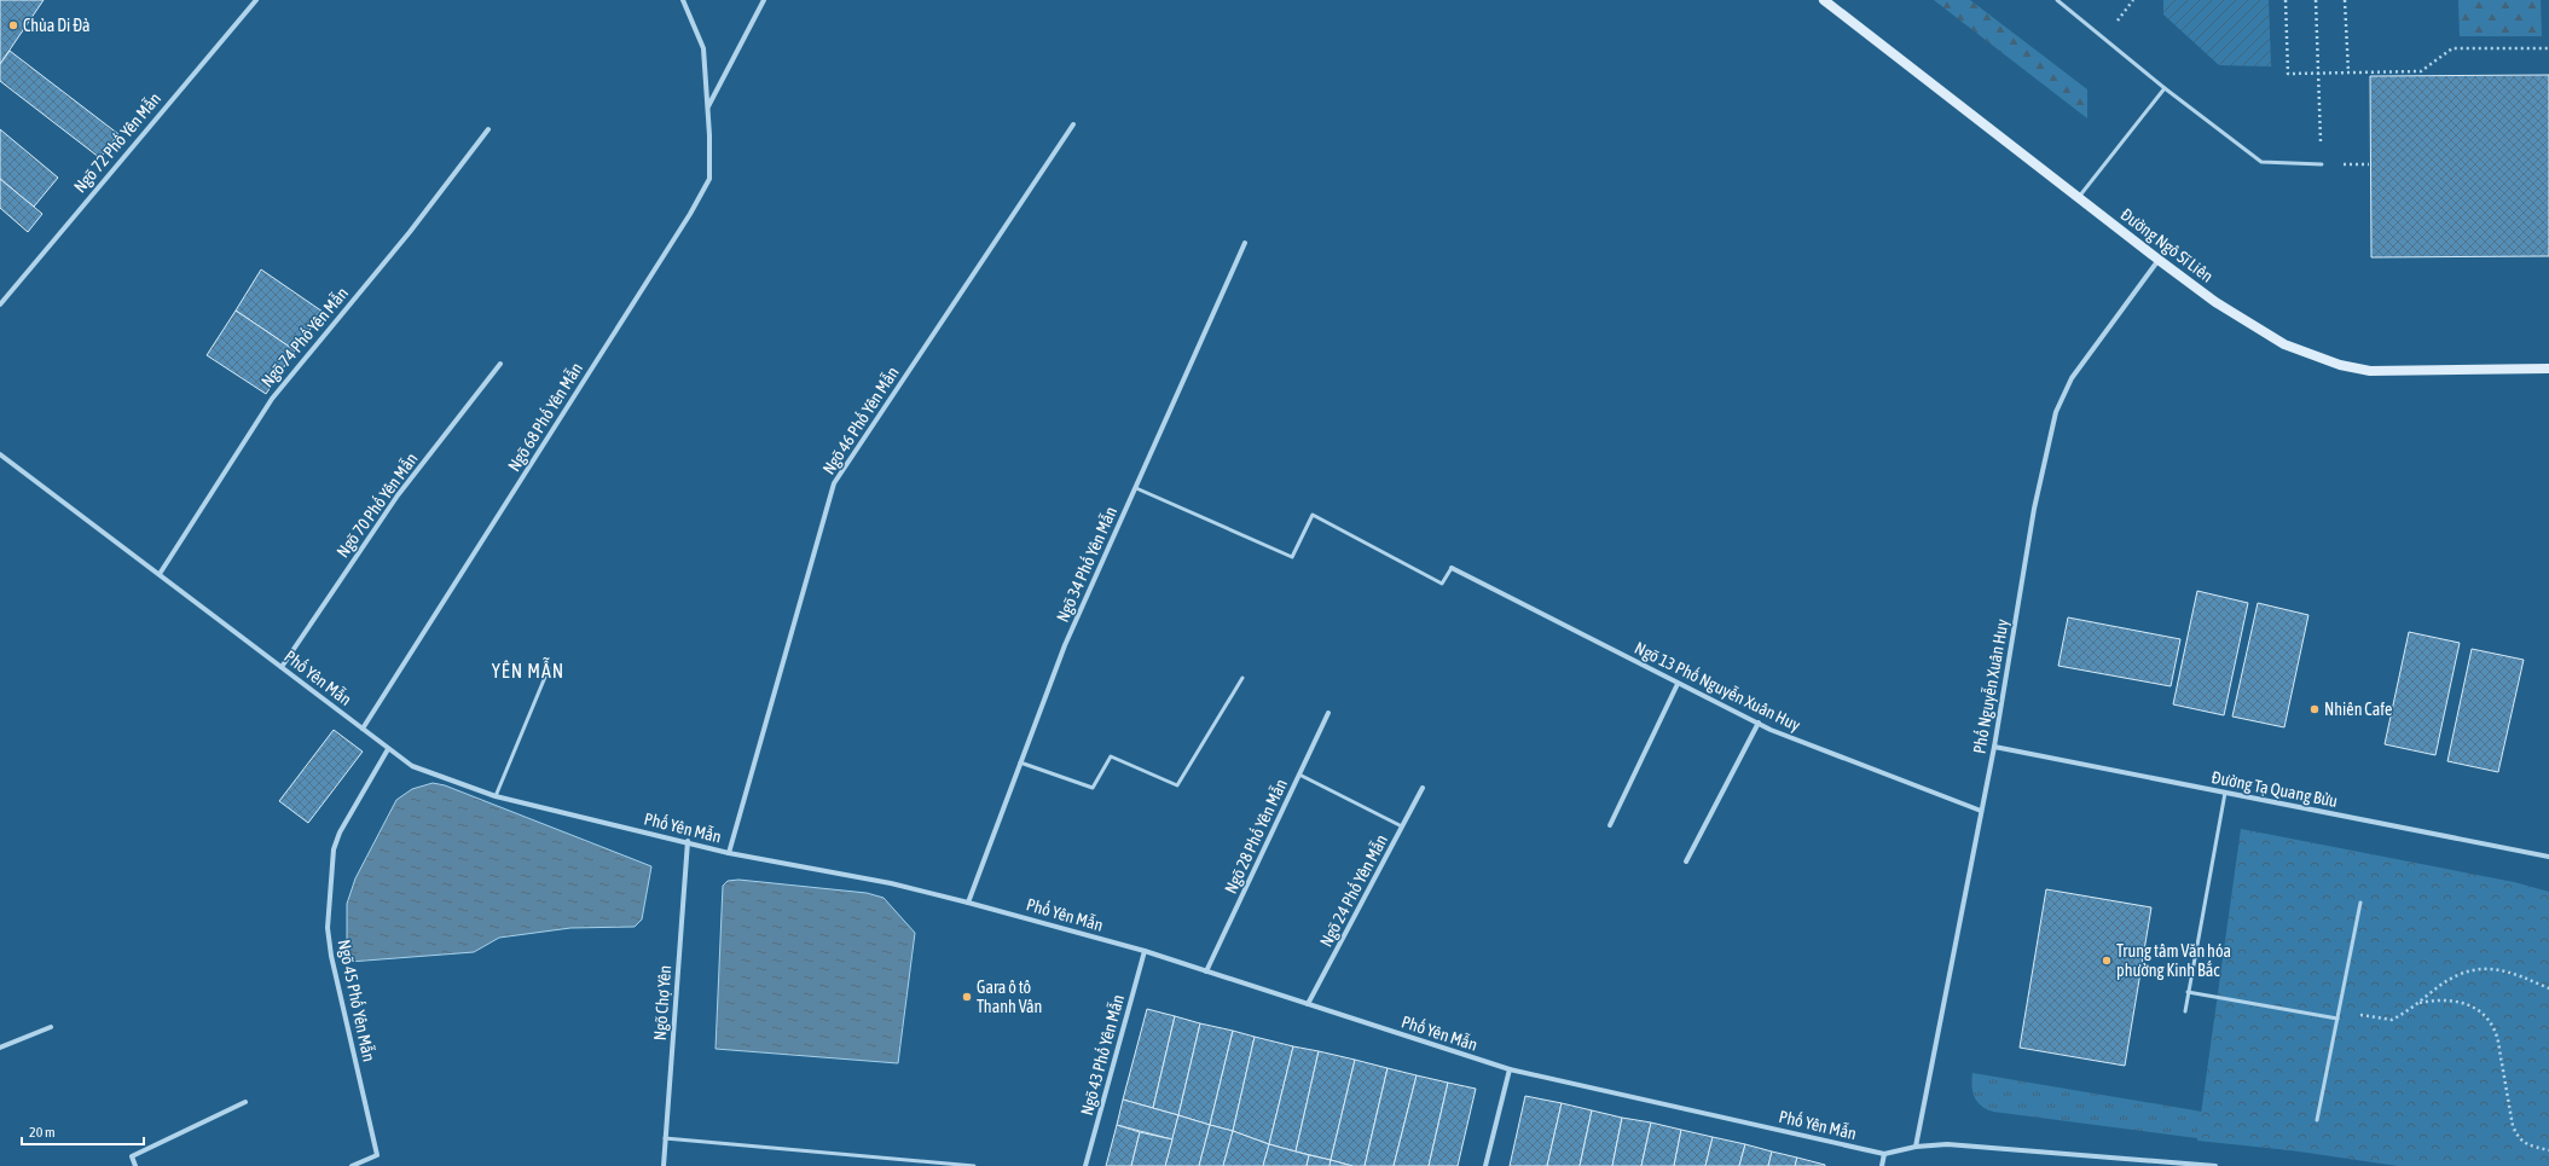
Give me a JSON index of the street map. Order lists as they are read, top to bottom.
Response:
{
  "streets": {
    "street": [
      "Ngõ 72 Phố Yên Mẫn",
      "Đường Ngô Sĩ Liên",
      "Ngõ 74 Phố Yên Mẫn",
      "Ngõ 68 Phố Yên Mẫn",
      "Ngõ 46 Phố Yên Mẫn",
      "Ngõ 70 Phố Yên Mẫn",
      "Ngõ 34 Phố Yên Mẫn",
      "Phố Yên Mẫn",
      "Ngõ 13 Phố Nguyễn Xuân Huy",
      "Phố Nguyễn Xuân Huy",
      "Đường Tạ Quang Bửu",
      "Ngõ 28 Phố Yên Mẫn",
      "Ngõ 24 Phố Yên Mẫn",
      "Ngõ 45 Phố Yên Mẫn",
      "Ngõ Chợ Yên",
      "Ngõ 43 Phố Yên Mẫn"
    ]
  },
  "crossings": [
    ["Đường Ngô Sĩ Liên", "Phố Nguyễn Xuân Huy"],
    ["Ngõ 74 Phố Yên Mẫn", "Phố Yên Mẫn"],
    ["Ngõ 68 Phố Yên Mẫn", "Phố Yên Mẫn"],
    ["Ngõ 46 Phố Yên Mẫn", "Phố Yên Mẫn"],
    ["Ngõ 70 Phố Yên Mẫn", "Phố Yên Mẫn"],
    ["Ngõ 34 Phố Yên Mẫn", "Phố Yên Mẫn"],
    ["Phố Yên Mẫn", "Phố Nguyễn Xuân Huy"],
    ["Phố Yên Mẫn", "Ngõ 28 Phố Yên Mẫn"],
    ["Phố Yên Mẫn", "Ngõ 24 Phố Yên Mẫn"],
    ["Phố Yên Mẫn", "Ngõ 45 Phố Yên Mẫn"],
    ["Phố Yên Mẫn", "Ngõ Chợ Yên"],
    ["Phố Yên Mẫn", "Ngõ 43 Phố Yên Mẫn"],
    ["Ngõ 13 Phố Nguyễn Xuân Huy", "Phố Nguyễn Xuân Huy"],
    ["Phố Nguyễn Xuân Huy", "Đường Tạ Quang Bửu"]
  ],
  "districts": ["YÊN MẪN"],
  "places": [
    "Chùa Di Đà",
    "Nhiên Cafe",
    "Trung tâm Văn hóa phường Kinh Bắc",
    "Gara ô tô Thanh Vân"
  ],
  "scale_bar": "20 m"
}
